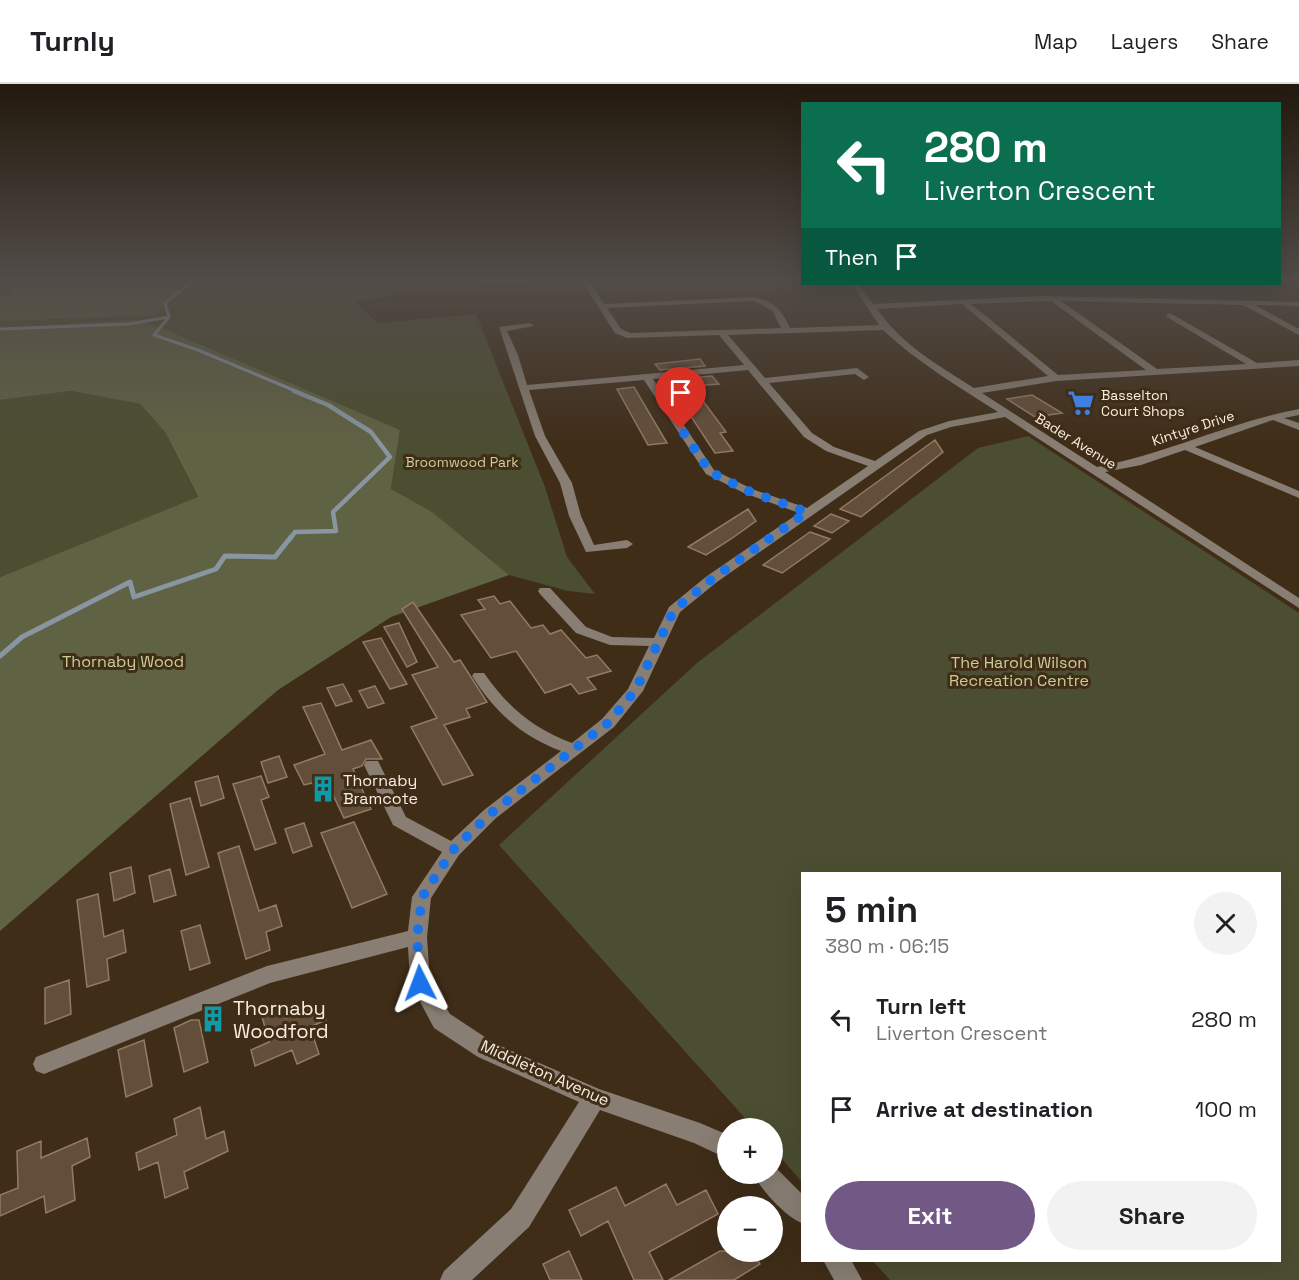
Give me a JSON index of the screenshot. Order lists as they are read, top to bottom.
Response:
{
  "streets": {
    "street": ["Kintyre Drive", "Bader Avenue", "Middleton Avenue"]
  },
  "crossings": [
    ["Kintyre Drive", "Bader Avenue"],
    ["Bader Avenue", "Middleton Avenue"]
  ],
  "parks": ["Broomwood Park", "Thornaby Wood", "The Harold Wilson Recreation Centre"],
  "places": {
    "supermarket": ["Basselton Court Shops"],
    "building": ["Thornaby Bramcote", "Thornaby Woodford"]
  },
  "page": {
    "header": "Turnly",
    "nav": ["Map", "Layers", "Share"],
    "turn": ["280 m", "Liverton Crescent"],
    "then": "Then",
    "heading": ["5 min", "380 m · 06:15"],
    "list": [
      {
        "name": "Turn left",
        "note": "Liverton Crescent",
        "value": "280 m"
      },
      {
        "name": "Arrive at destination",
        "value": "100 m"
      }
    ],
    "map_buttons": ["+", "−"],
    "buttons": ["Exit", "Share"]
  }
}
